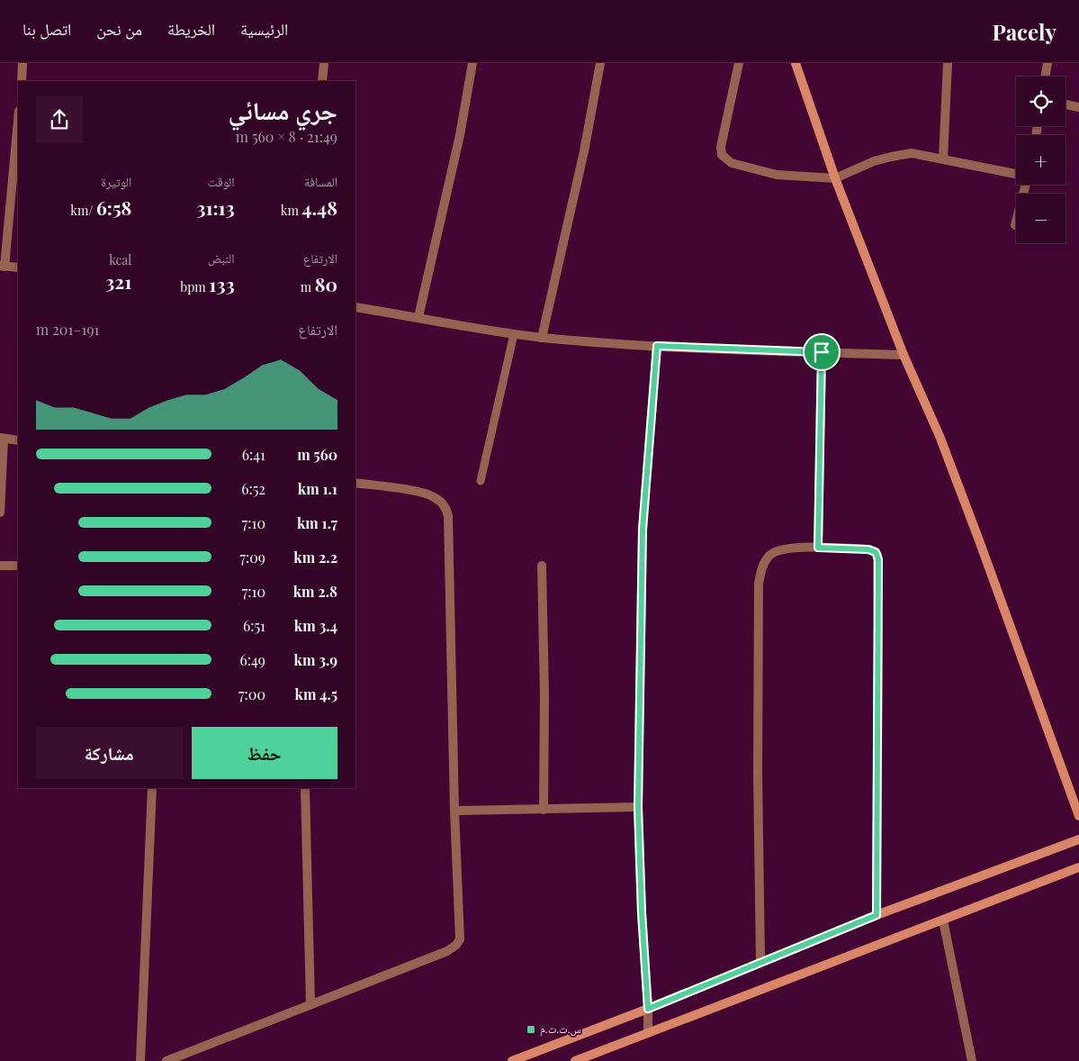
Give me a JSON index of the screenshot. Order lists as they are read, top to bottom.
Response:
{
  "places": {
    "transit": ["س.ت.ت.م"]
  },
  "page": {
    "header": "Pacely",
    "nav": [
      "الرئيسية",
      "الخريطة",
      "من نحن",
      "اتصل بنا"
    ],
    "map_buttons": ["+", "−"],
    "heading": ["جري مسائي", "21:49 · 8 × 560 m"],
    "stats": [
      ["المسافة", "4.48 km"],
      ["الوقت", "31:13"],
      ["الوتيرة", "6:58 /km"],
      ["الارتفاع", "80 m"],
      ["النبض", "133 bpm"],
      ["kcal", "321"]
    ],
    "chart": ["الارتفاع", "191–201 m"],
    "list": [
      {
        "name": "560 m",
        "note": "6:41"
      },
      {
        "name": "1.1 km",
        "note": "6:52"
      },
      {
        "name": "1.7 km",
        "note": "7:10"
      },
      {
        "name": "2.2 km",
        "note": "7:09"
      },
      {
        "name": "2.8 km",
        "note": "7:10"
      },
      {
        "name": "3.4 km",
        "note": "6:51"
      },
      {
        "name": "3.9 km",
        "note": "6:49"
      },
      {
        "name": "4.5 km",
        "note": "7:00"
      }
    ],
    "buttons": ["حفظ", "مشاركة"]
  }
}
